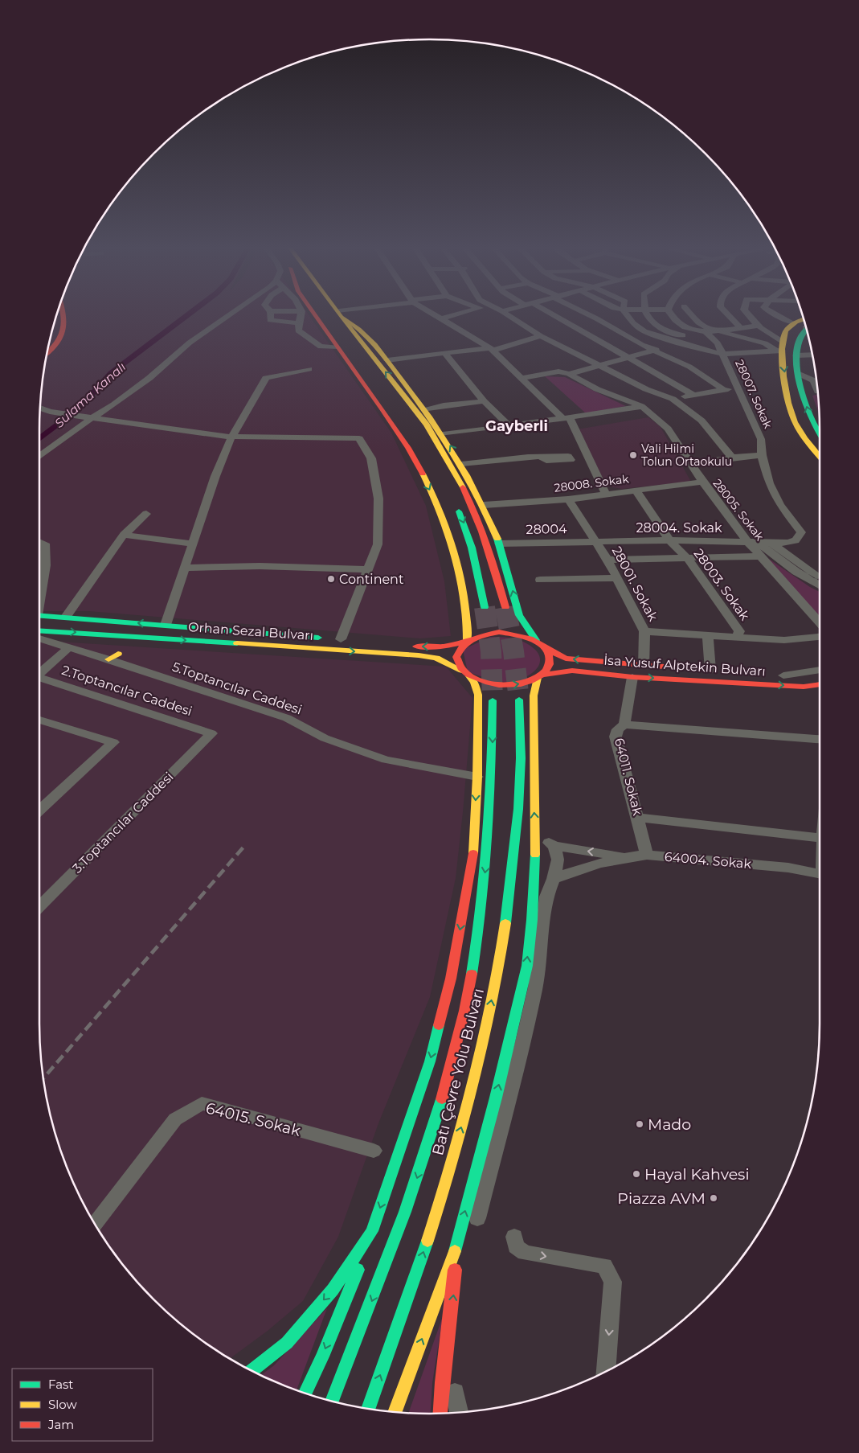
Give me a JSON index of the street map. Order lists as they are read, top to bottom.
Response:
{
  "streets": {
    "main road": ["Orhan Sezal Bulvarı", "İsa Yusuf Alptekin Bulvarı", "Batı Çevre Yolu Bulvarı"],
    "street": [
      "28007. Sokak",
      "28008. Sokak",
      "28005. Sokak",
      "28004. Sokak",
      "28004",
      "28001. Sokak",
      "28003. Sokak",
      "5.Toptancılar Caddesi",
      "2.Toptancılar Caddesi",
      "64011. Sokak",
      "3.Toptancılar Caddesi",
      "64004. Sokak",
      "64015. Sokak"
    ]
  },
  "crossings": [
    ["28007. Sokak", "28004. Sokak"],
    ["28008. Sokak", "28005. Sokak"],
    ["28008. Sokak", "28001. Sokak"],
    ["28008. Sokak", "28003. Sokak"],
    ["28005. Sokak", "28004. Sokak"],
    ["28004. Sokak", "28004"],
    ["28004. Sokak", "28001. Sokak"],
    ["28004. Sokak", "28003. Sokak"],
    ["28004", "28001. Sokak"],
    ["28001. Sokak", "İsa Yusuf Alptekin Bulvarı"],
    ["Orhan Sezal Bulvarı", "İsa Yusuf Alptekin Bulvarı"],
    ["İsa Yusuf Alptekin Bulvarı", "64011. Sokak"],
    ["2.Toptancılar Caddesi", "3.Toptancılar Caddesi"],
    ["64011. Sokak", "64004. Sokak"]
  ],
  "districts": ["Gayberli"],
  "water": ["Sulama Kanalı"],
  "places": [
    "Vali Hilmi Tolun Ortaokulu",
    "Continent",
    "Mado",
    "Hayal Kahvesi",
    "Piazza AVM"
  ],
  "legend": ["Fast", "Slow", "Jam"]
}
